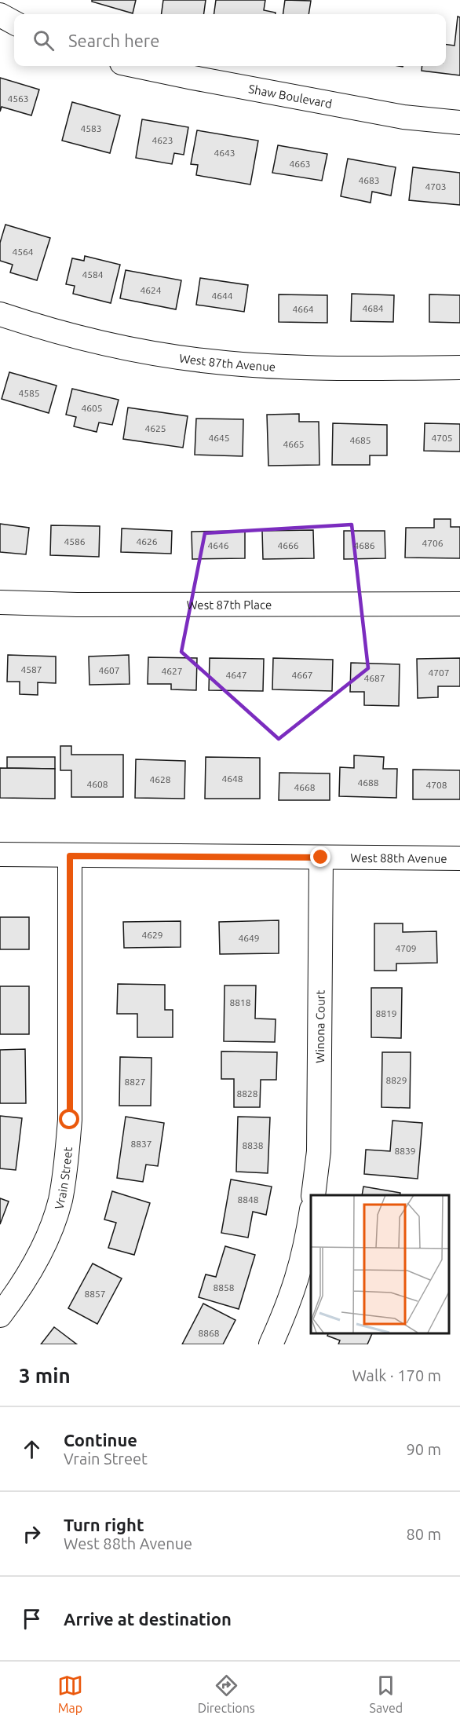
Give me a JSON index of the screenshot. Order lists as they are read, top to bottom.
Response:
{
  "streets": {
    "street": [
      "Shaw Boulevard",
      "West 87th Avenue",
      "West 87th Place",
      "West 88th Avenue",
      "Winona Court",
      "Vrain Street"
    ]
  },
  "crossings": [
    ["West 88th Avenue", "Winona Court"],
    ["West 88th Avenue", "Vrain Street"]
  ],
  "house_numbers": [
    "4563",
    "4583",
    "4623",
    "4643",
    "4663",
    "4683",
    "4703",
    "4564",
    "4584",
    "4624",
    "4644",
    "4684",
    "4664",
    "4585",
    "4605",
    "4625",
    "4645",
    "4705",
    "4685",
    "4665",
    "4586",
    "4626",
    "4706",
    "4646",
    "4666",
    "4686",
    "4587",
    "4607",
    "4627",
    "4707",
    "4647",
    "4667",
    "4687",
    "4648",
    "4628",
    "4688",
    "4608",
    "4708",
    "4668",
    "4629",
    "4649",
    "4709",
    "8818",
    "8819",
    "8829",
    "8827",
    "8828",
    "8837",
    "8838",
    "8839",
    "8848",
    "8858",
    "8857",
    "8868"
  ],
  "page": {
    "search": "Search here",
    "heading": ["3 min", "Walk · 170 m"],
    "list": [
      ["Continue", "Vrain Street", "90 m"],
      ["Turn right", "West 88th Avenue", "80 m"],
      "Arrive at destination"
    ],
    "nav": ["Map", "Directions", "Saved"]
  }
}
